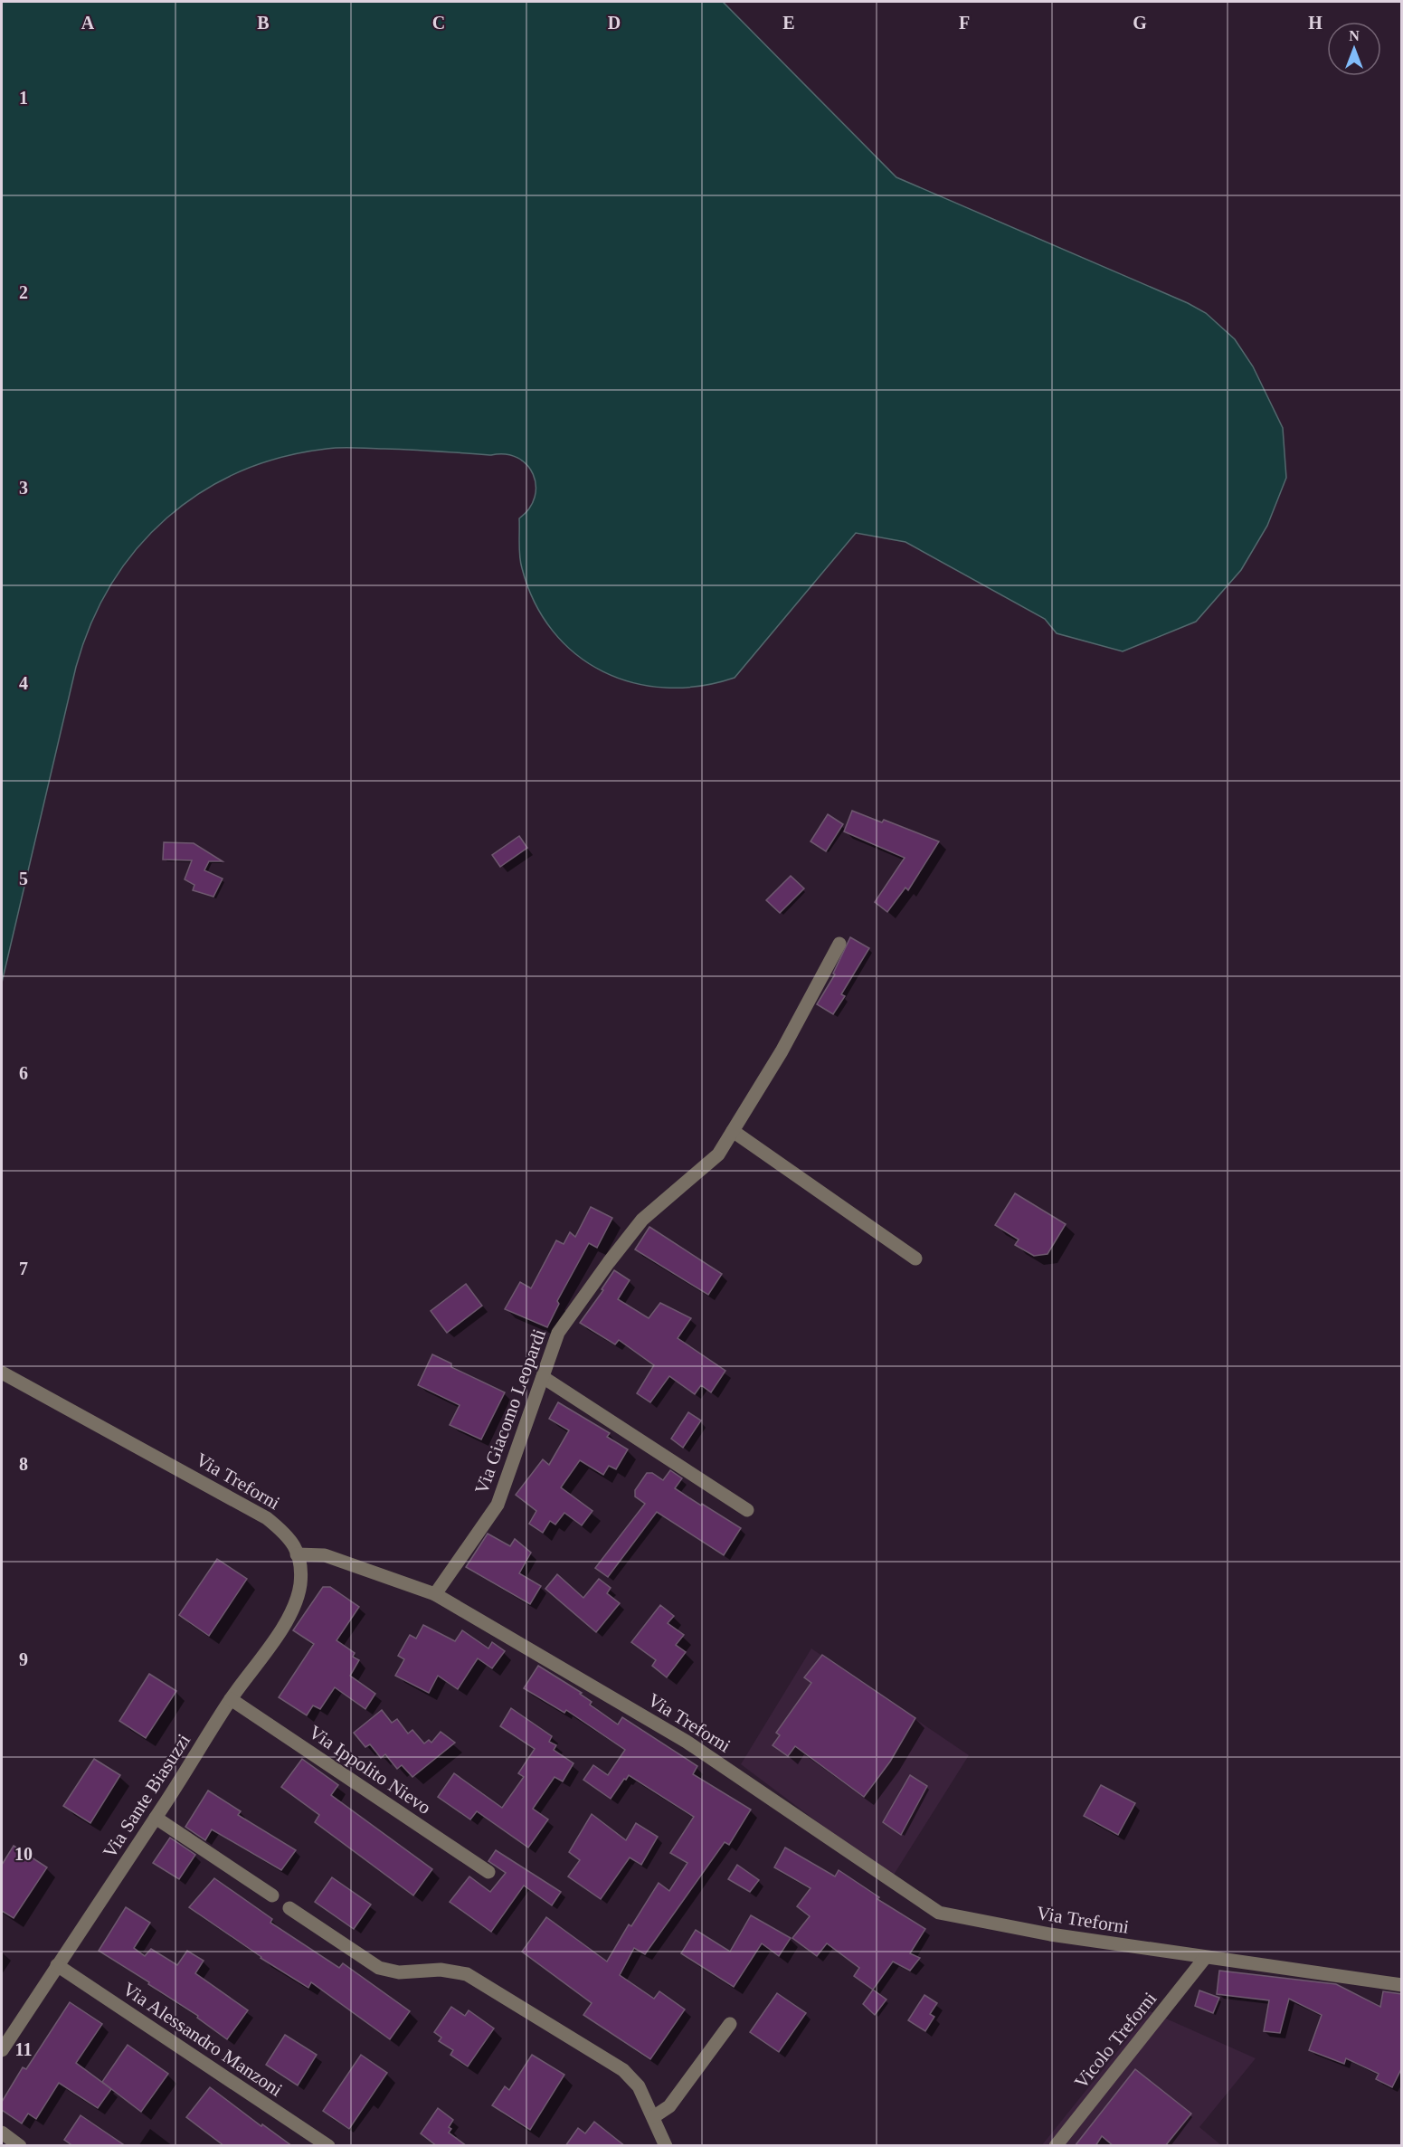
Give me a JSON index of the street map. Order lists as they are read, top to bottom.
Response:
{
  "streets": {
    "street": [
      "Via Giacomo Leopardi",
      "Via Treforni",
      "Via Ippolito Nievo",
      "Via Sante Biasuzzi",
      "Via Alessandro Manzoni",
      "Vicolo Treforni"
    ]
  },
  "crossings": [
    ["Via Giacomo Leopardi", "Via Treforni"],
    ["Via Treforni", "Via Sante Biasuzzi"],
    ["Via Treforni", "Vicolo Treforni"],
    ["Via Ippolito Nievo", "Via Sante Biasuzzi"],
    ["Via Sante Biasuzzi", "Via Alessandro Manzoni"]
  ],
  "north": "top",
  "grid": {
    "columns": [
      "A",
      "B",
      "C",
      "D",
      "E",
      "F",
      "G",
      "H"
    ],
    "rows": [
      "1",
      "2",
      "3",
      "4",
      "5",
      "6",
      "7",
      "8",
      "9",
      "10",
      "11"
    ]
  }
}
